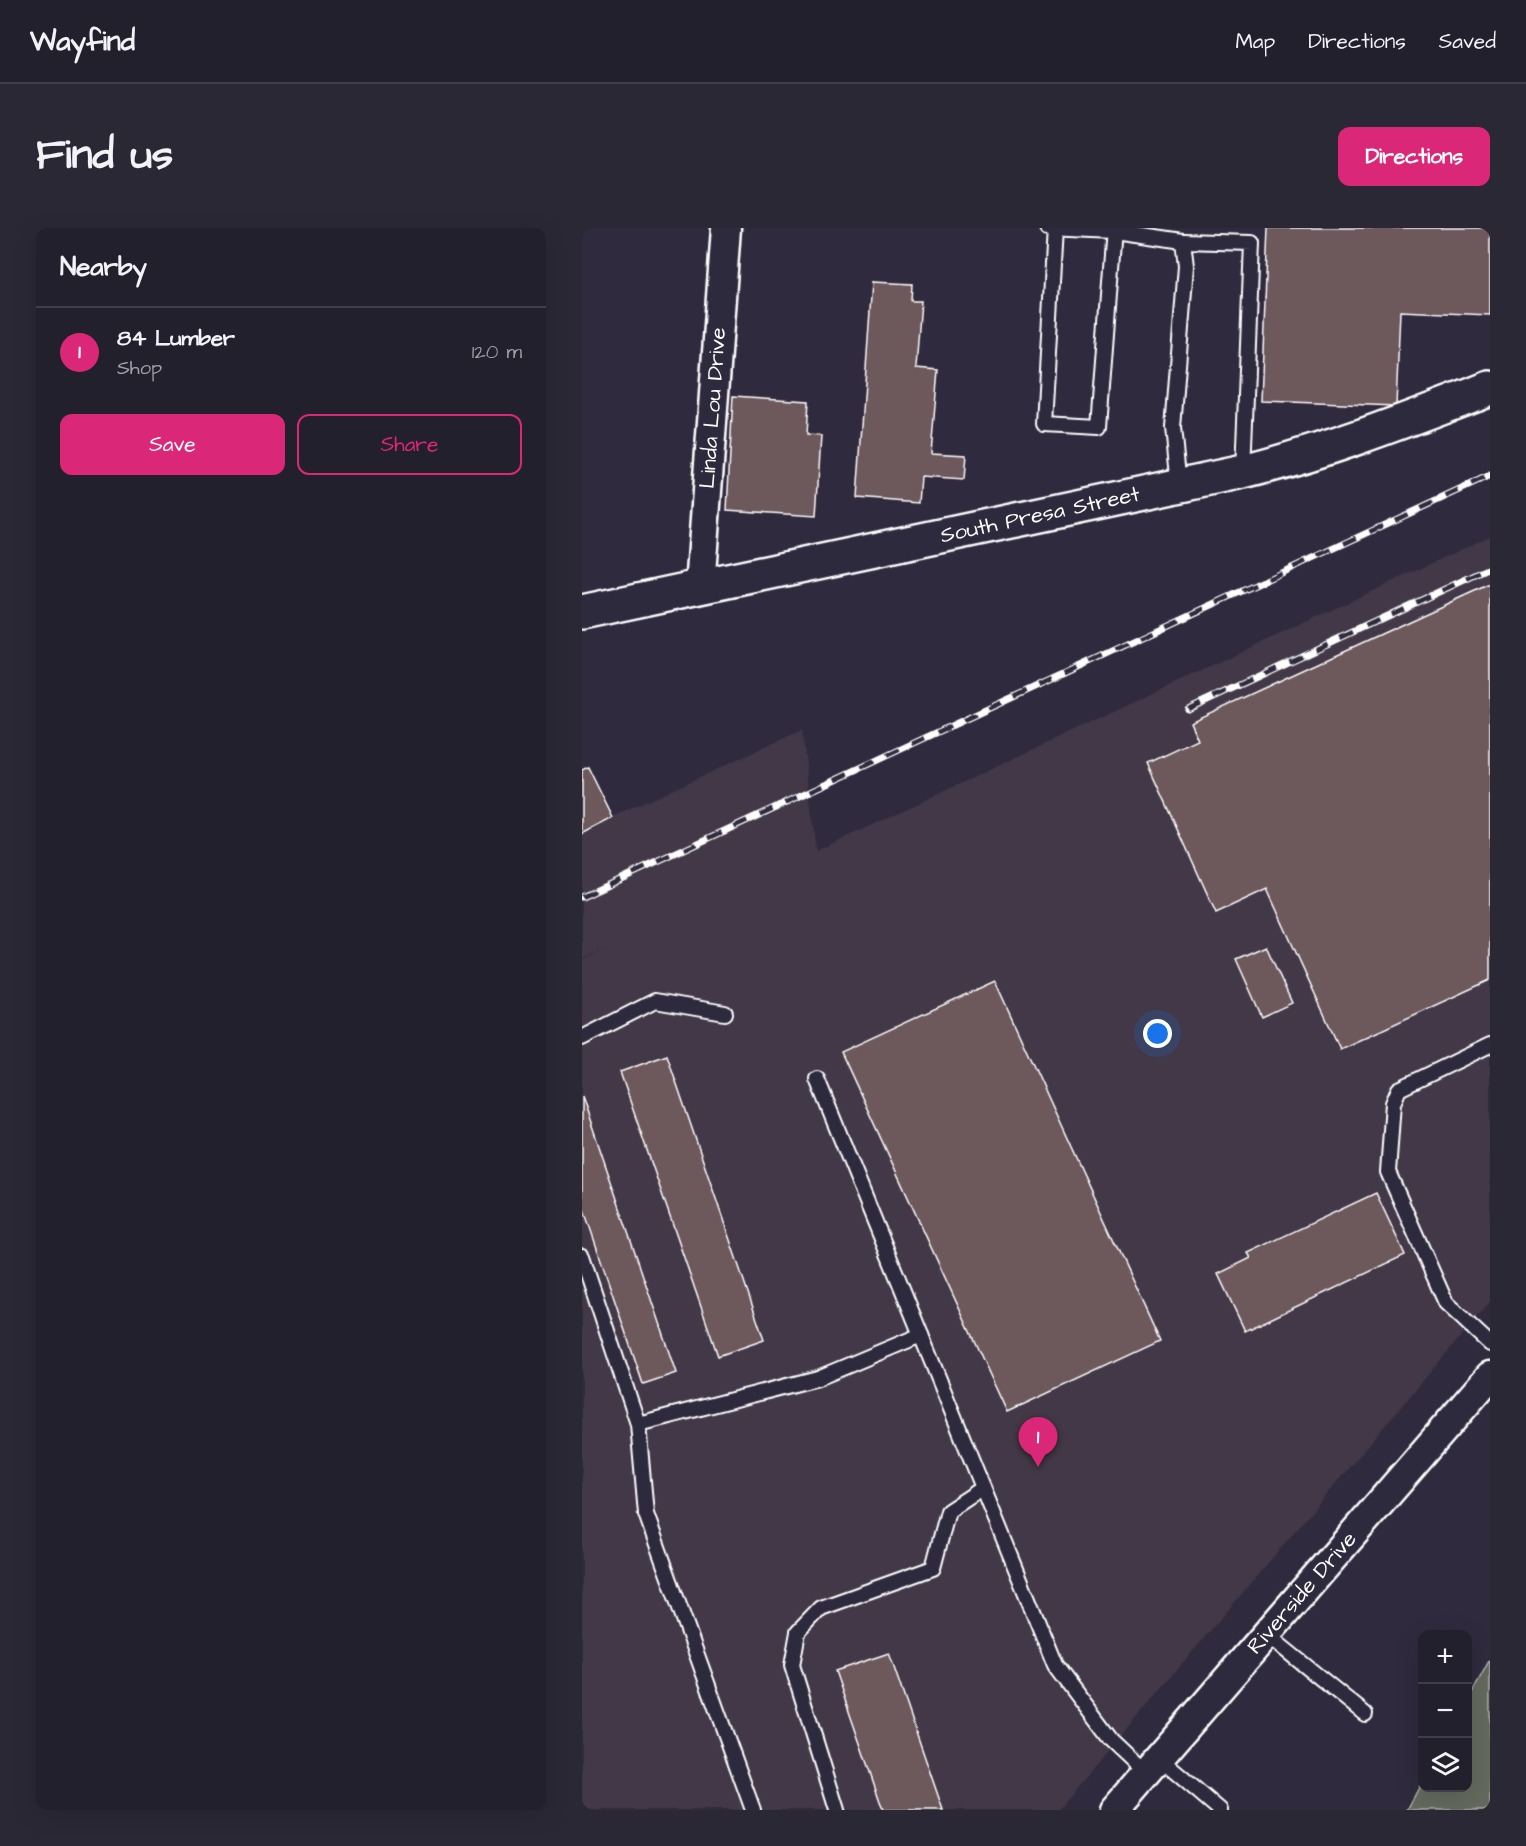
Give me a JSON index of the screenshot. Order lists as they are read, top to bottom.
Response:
{
  "streets": {
    "main road": ["South Presa Street"],
    "street": ["Linda Lou Drive", "Riverside Drive"]
  },
  "crossings": [
    ["Linda Lou Drive", "South Presa Street"]
  ],
  "page": {
    "header": "Wayfind",
    "nav": ["Map", "Directions", "Saved"],
    "title": "Find us",
    "buttons": [
      "Directions",
      ["Save", "Share"]
    ],
    "heading": "Nearby",
    "list": [
      {
        "mark": "1",
        "name": "84 Lumber",
        "note": "Shop",
        "value": "120 m"
      }
    ],
    "pins": "1",
    "map_buttons": ["+", "−"]
  }
}
